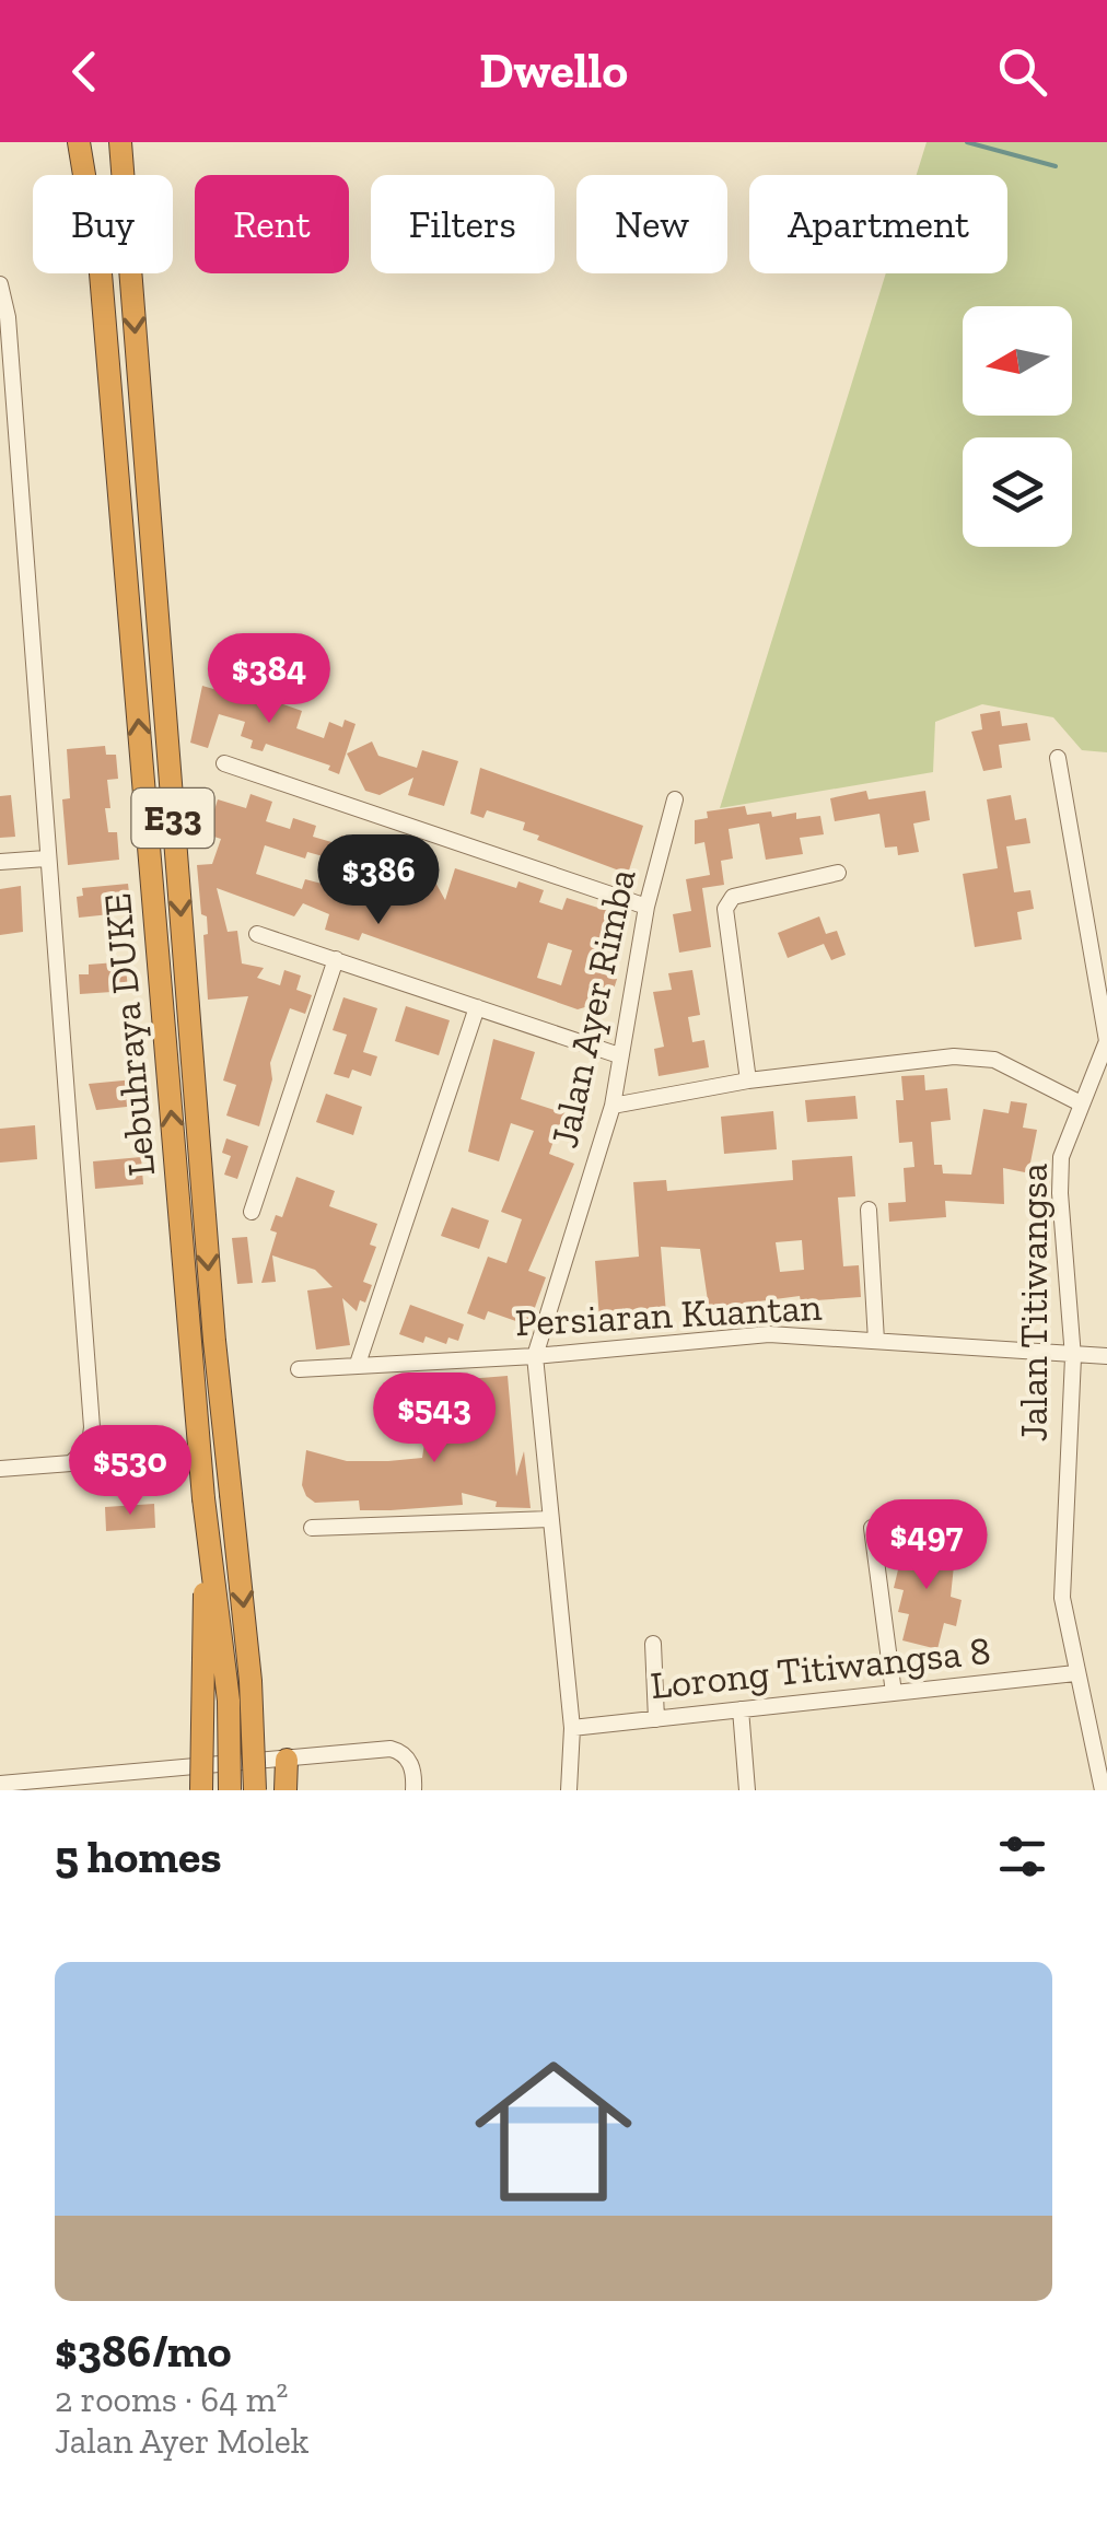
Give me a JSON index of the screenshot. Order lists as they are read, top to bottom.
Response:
{
  "streets": {
    "highway": ["E33", "Lebuhraya DUKE"],
    "street": [
      "Jalan Ayer Rimba",
      "Jalan Titiwangsa",
      "Persiaran Kuantan",
      "Lorong Titiwangsa 8"
    ]
  },
  "crossings": [
    ["Jalan Ayer Rimba", "Persiaran Kuantan"],
    ["Jalan Titiwangsa", "Persiaran Kuantan"],
    ["Jalan Titiwangsa", "Lorong Titiwangsa 8"]
  ],
  "north": "left",
  "page": {
    "header": "Dwello",
    "chip": [
      "Buy",
      "Rent",
      "Filters",
      "New",
      "Apartment"
    ],
    "price": [
      "$384",
      "$386",
      "$543",
      "$530",
      "$497"
    ],
    "heading": "5 homes",
    "list": [
      {
        "name": "$386/mo",
        "note": "2 rooms · 64 m² · Jalan Ayer Molek"
      }
    ]
  }
}
